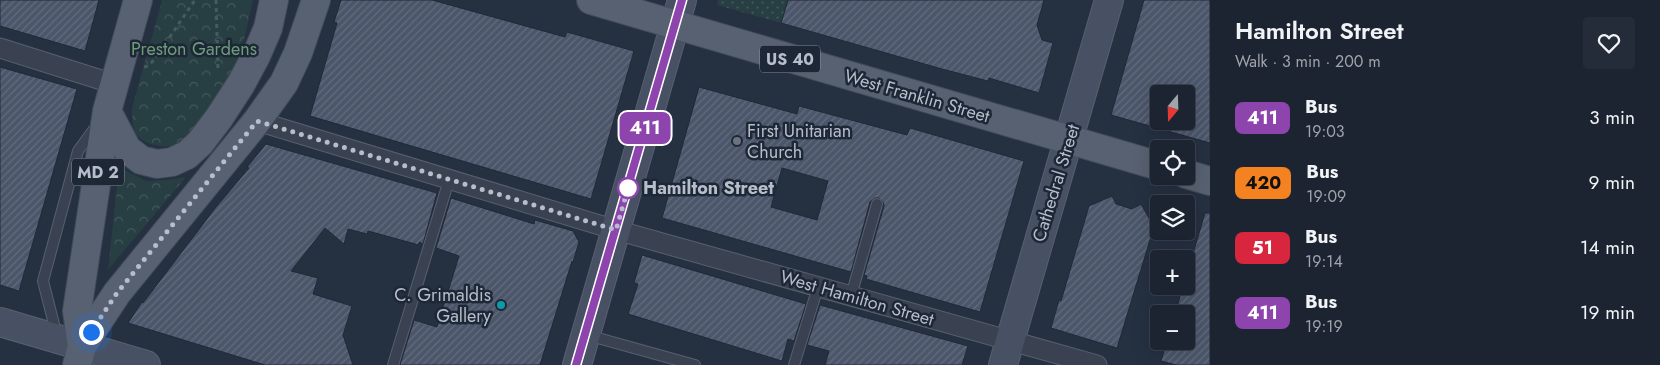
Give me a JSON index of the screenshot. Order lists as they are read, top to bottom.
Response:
{
  "streets": {
    "main road": [
      "US 40",
      "West Franklin Street",
      "MD 2",
      "Cathedral Street"
    ],
    "street": ["West Hamilton Street"]
  },
  "crossings": [
    ["US 40", "West Franklin Street"],
    ["West Franklin Street", "Cathedral Street"],
    ["Cathedral Street", "West Hamilton Street"]
  ],
  "parks": ["Preston Gardens"],
  "places": ["First Unitarian Church", "Hamilton Street", "C. Grimaldis Gallery"],
  "lines": ["bus line 411"],
  "north": "bottom",
  "page": {
    "on_map": "411",
    "heading": ["Hamilton Street", "Walk · 3 min · 200 m"],
    "map_buttons": ["+", "−"],
    "list": [
      {
        "mark": "411",
        "name": "Bus",
        "note": "19:03",
        "value": "3 min"
      },
      {
        "mark": "420",
        "name": "Bus",
        "note": "19:09",
        "value": "9 min"
      },
      {
        "mark": "51",
        "name": "Bus",
        "note": "19:14",
        "value": "14 min"
      },
      {
        "mark": "411",
        "name": "Bus",
        "note": "19:19",
        "value": "19 min"
      }
    ]
  }
}
